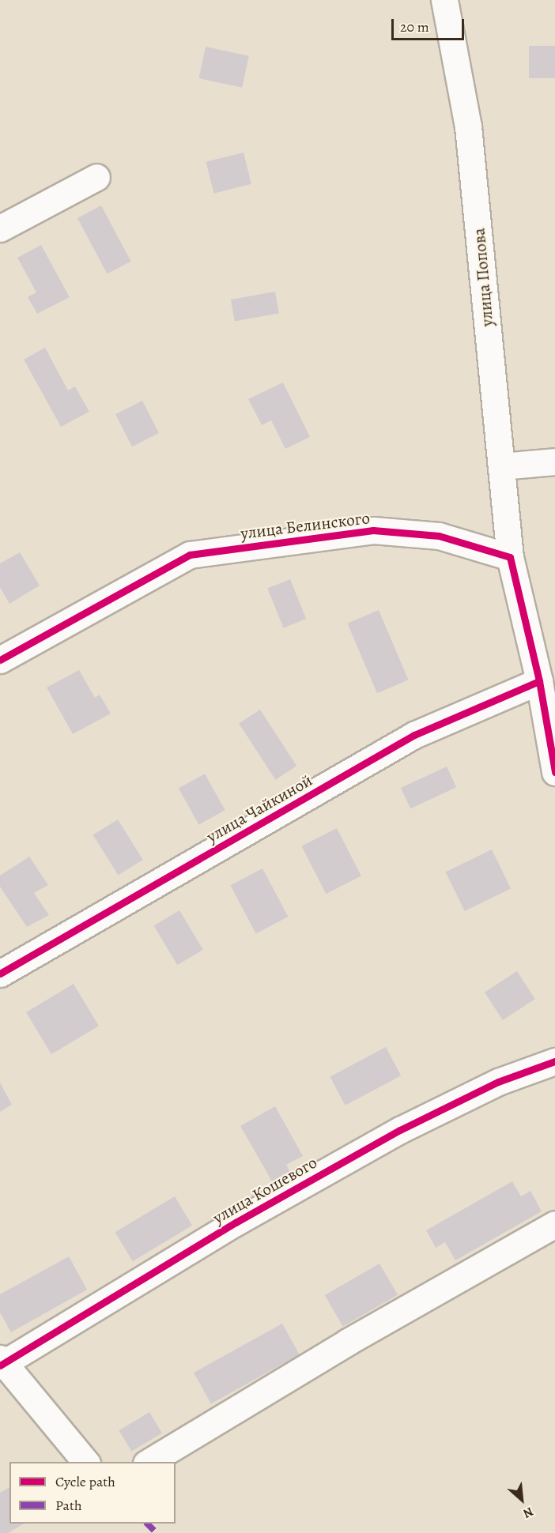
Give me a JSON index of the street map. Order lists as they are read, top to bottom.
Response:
{
  "streets": {
    "street": [
      "улица Попова",
      "улица Белинского",
      "улица Чайкиной",
      "улица Кошевого"
    ]
  },
  "crossings": [
    ["улица Попова", "улица Белинского"]
  ],
  "legend": ["Cycle path", "Path"],
  "scale_bar": "20 m",
  "north": "bottom right"
}
